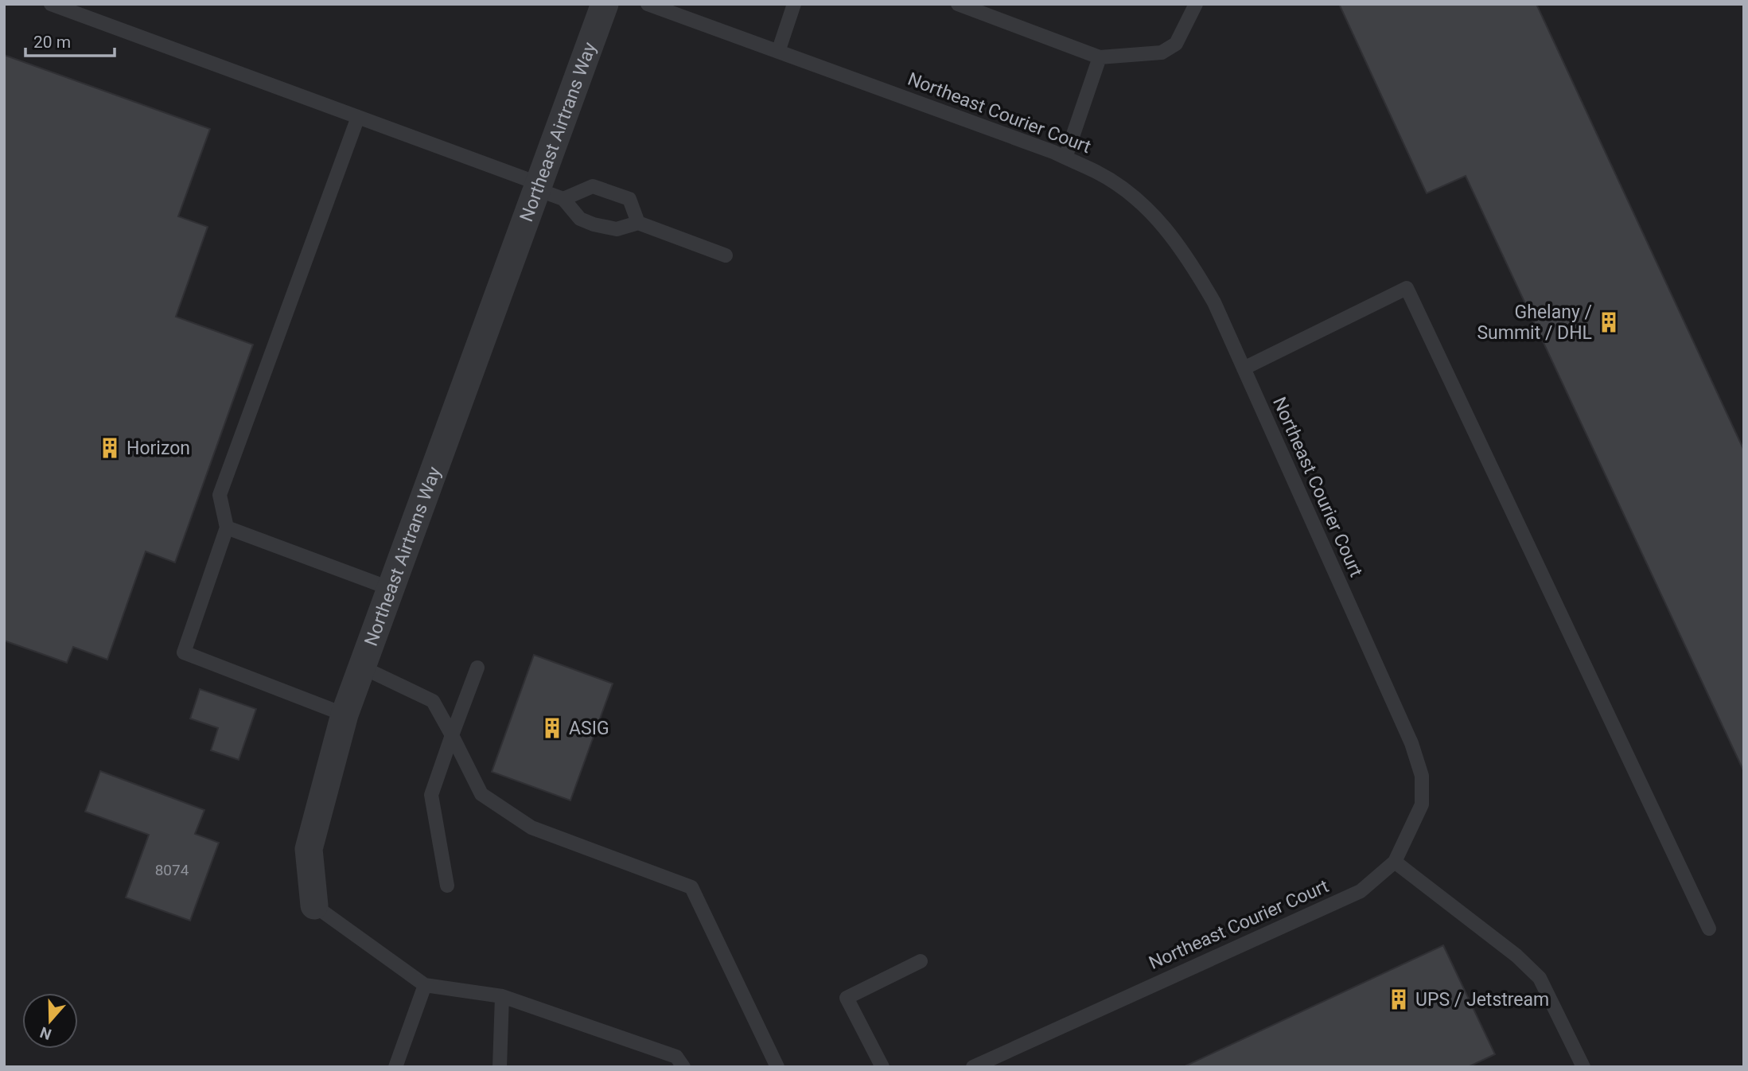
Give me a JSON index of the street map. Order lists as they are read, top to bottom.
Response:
{
  "streets": {
    "street": ["Northeast Airtrans Way"],
    "lane": ["Northeast Courier Court"]
  },
  "places": {
    "building": [
      "Ghelany / Summit / DHL",
      "Horizon",
      "ASIG",
      "UPS / Jetstream"
    ]
  },
  "house_numbers": ["8074"],
  "scale_bar": "20 m",
  "north": "bottom"
}
